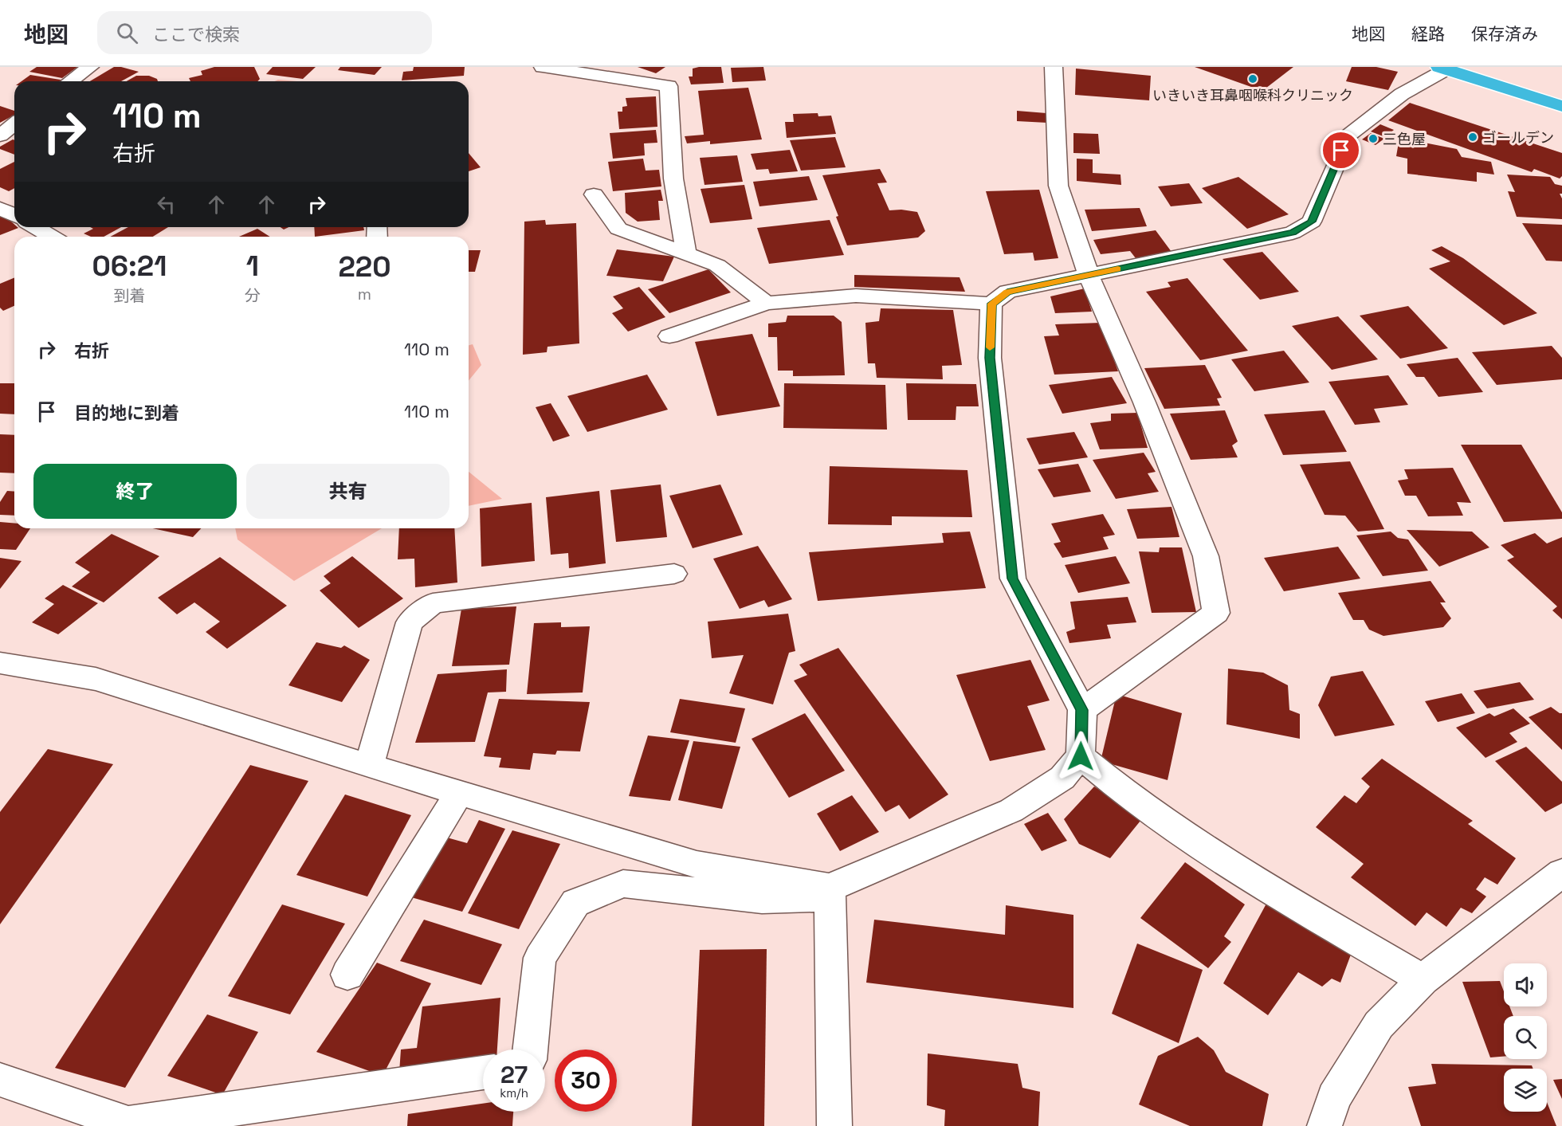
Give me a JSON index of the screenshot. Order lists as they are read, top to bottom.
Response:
{
  "places": ["いきいき耳鼻咽喉科クリニック", "ゴールデン", "三色屋"],
  "page": {
    "header": "地図",
    "search": "ここで検索",
    "nav": ["地図", "経路", "保存済み"],
    "turn": ["110 m", "右折"],
    "eta": [
      "06:21",
      "到着",
      "1",
      "分",
      "220",
      "m"
    ],
    "list": [
      {
        "name": "右折",
        "value": "110 m"
      },
      {
        "name": "目的地に到着",
        "value": "110 m"
      }
    ],
    "buttons": ["終了", "共有"],
    "speed": "27 km/h",
    "limit": "30"
  }
}
